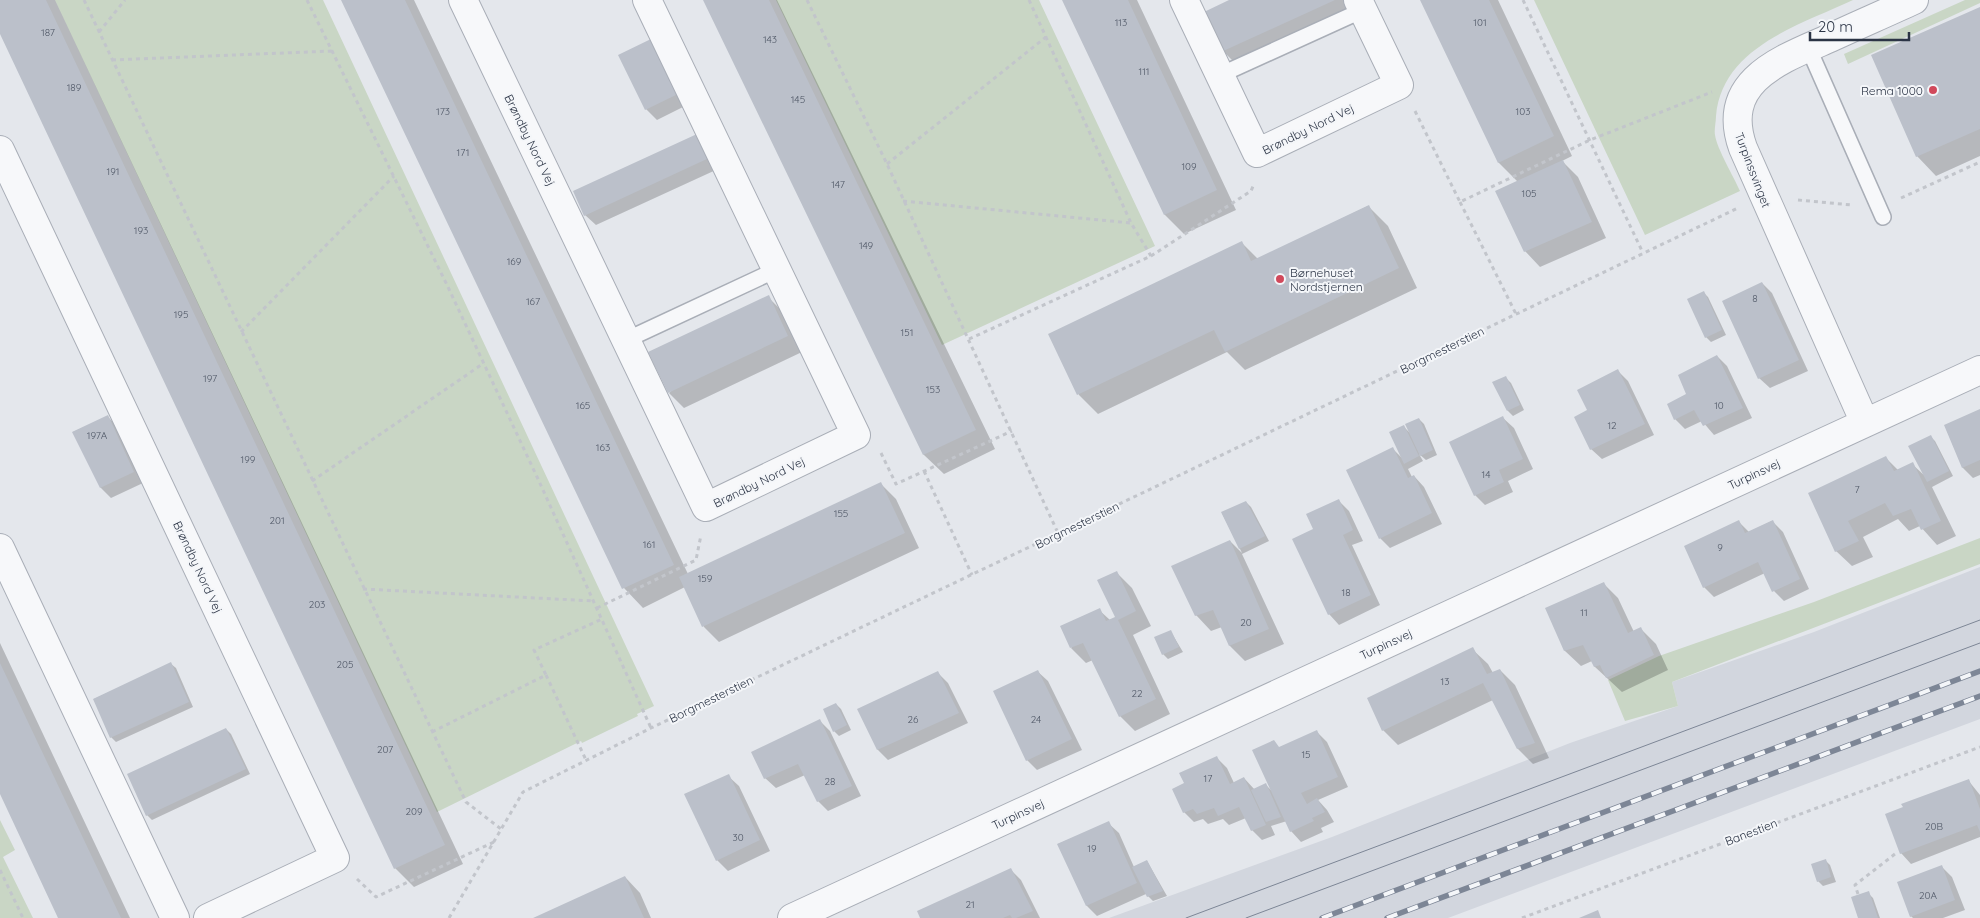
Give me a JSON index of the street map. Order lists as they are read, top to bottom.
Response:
{
  "streets": {
    "street": ["Brøndby Nord Vej", "Turpinssvinget", "Turpinsvej"],
    "path": ["Borgmesterstien", "Banestien"]
  },
  "crossings": [
    ["Turpinssvinget", "Borgmesterstien"],
    ["Turpinssvinget", "Turpinsvej"]
  ],
  "places": ["Rema 1000", "Børnehuset Nordstjernen"],
  "house_numbers": [
    "113",
    "101",
    "187",
    "143",
    "111",
    "189",
    "145",
    "173",
    "103",
    "171",
    "109",
    "191",
    "147",
    "105",
    "193",
    "149",
    "169",
    "8",
    "167",
    "195",
    "151",
    "197",
    "153",
    "165",
    "10",
    "12",
    "197A",
    "163",
    "199",
    "14",
    "7",
    "155",
    "201",
    "161",
    "9",
    "159",
    "18",
    "203",
    "11",
    "20",
    "205",
    "13",
    "22",
    "26",
    "24",
    "207",
    "15",
    "17",
    "28",
    "209",
    "20B",
    "30",
    "19",
    "20A",
    "21"
  ],
  "scale_bar": "20 m"
}
